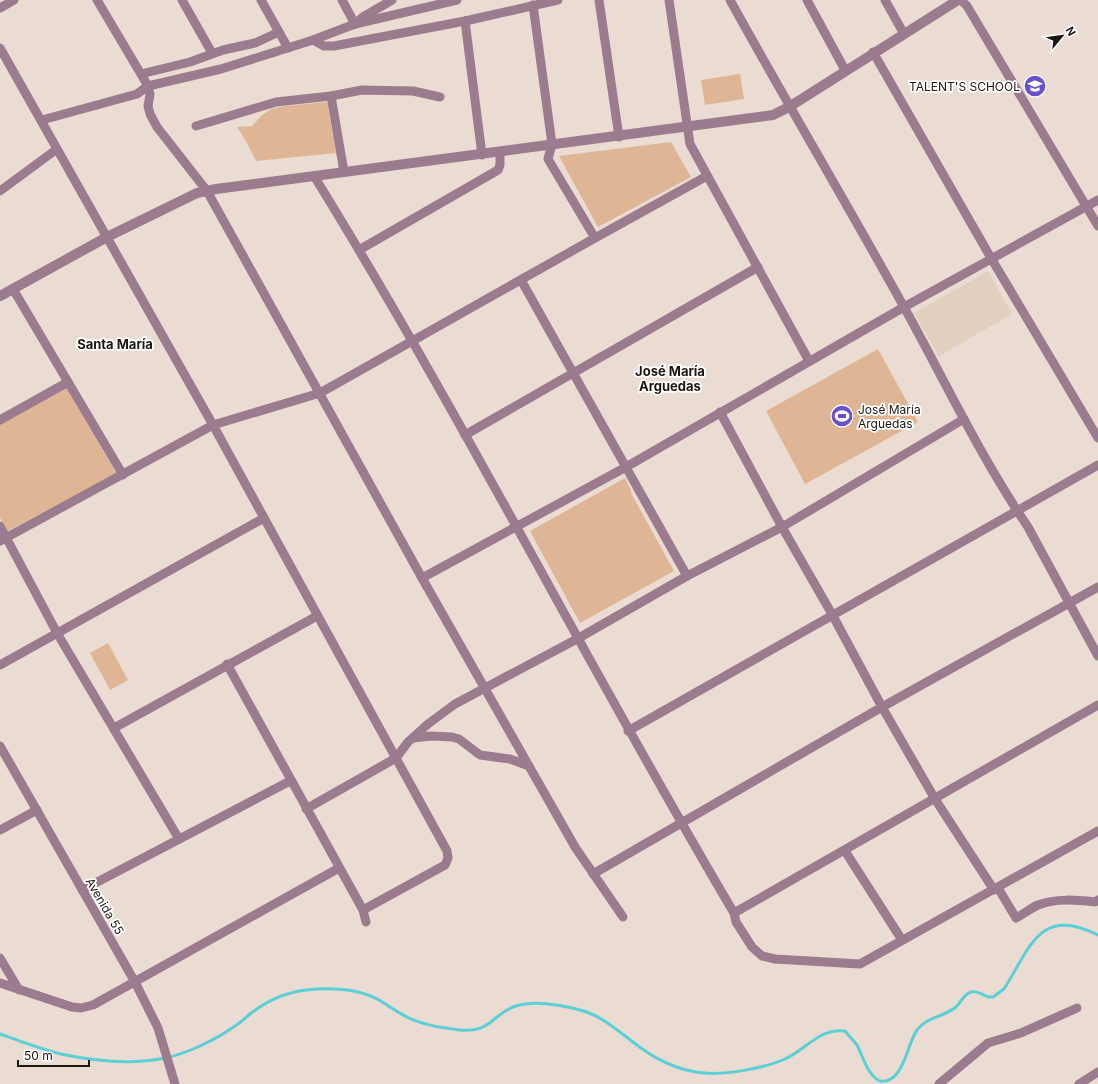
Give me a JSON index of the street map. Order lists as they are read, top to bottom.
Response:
{
  "streets": {
    "street": ["Avenida 55"]
  },
  "districts": ["Santa María", "José María Arguedas"],
  "places": {
    "school or university": ["TALENT'S SCHOOL"],
    "sports": ["José María Arguedas"]
  },
  "scale_bar": "50 m",
  "north": "top right"
}
